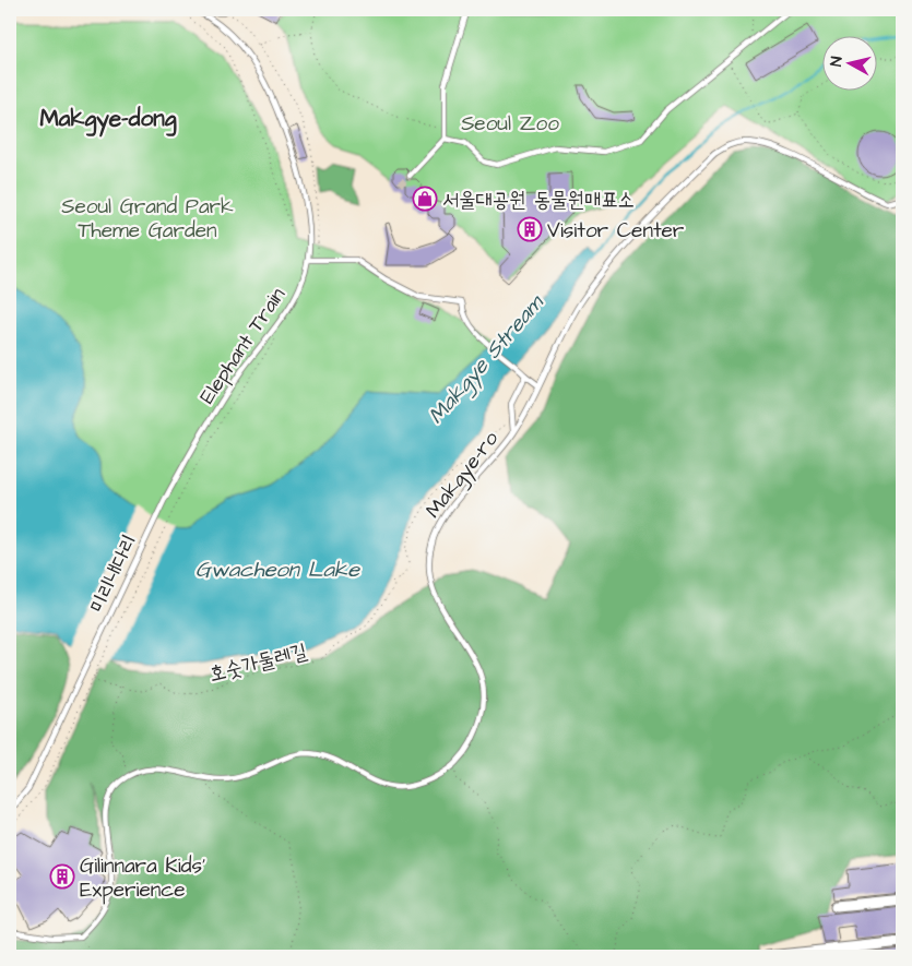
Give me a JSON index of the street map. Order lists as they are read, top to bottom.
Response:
{
  "streets": {
    "lane": ["Elephant Train", "Makgye-ro", "미리내다리"],
    "path": ["호숫가둘레길"]
  },
  "crossings": [
    ["Elephant Train", "미리내다리"],
    ["미리내다리", "호숫가둘레길"]
  ],
  "districts": ["Makgye-dong"],
  "water": ["Makgye Stream", "Gwacheon Lake"],
  "parks": ["Seoul Zoo", "Seoul Grand Park Theme Garden"],
  "places": {
    "shop": ["서울대공원 동물원매표소"],
    "building": ["Visitor Center", "Gilinnara Kids' Experience"]
  },
  "north": "left"
}
